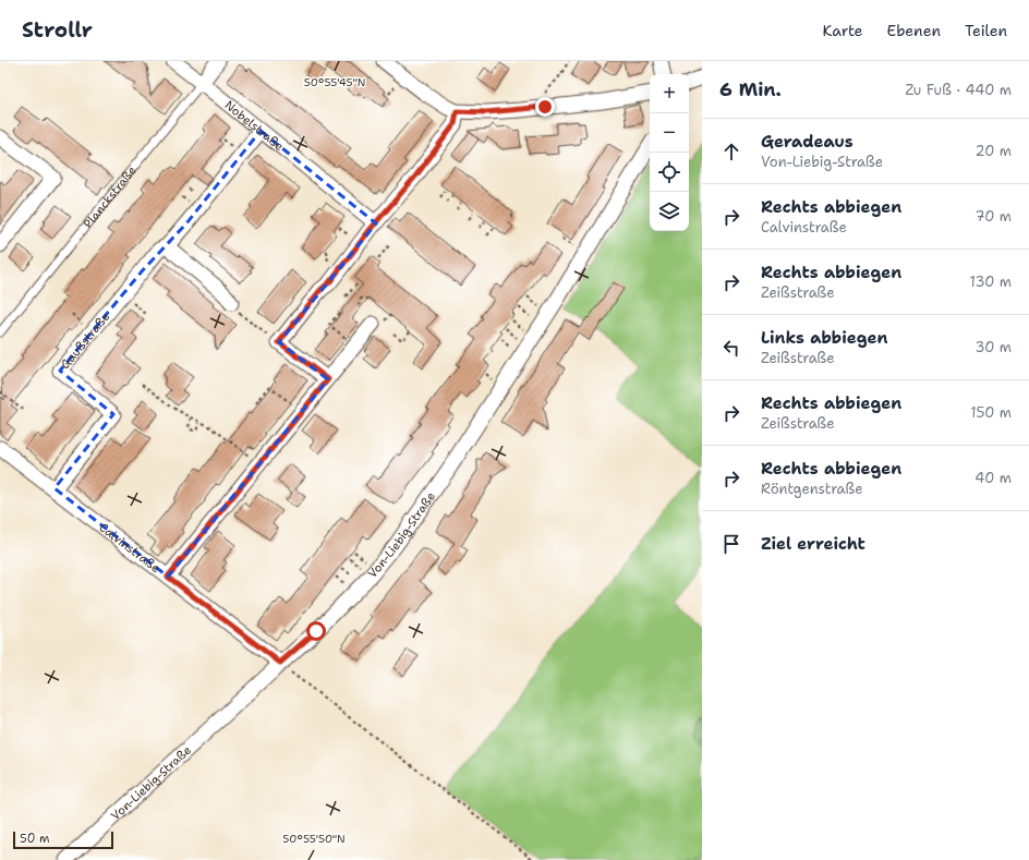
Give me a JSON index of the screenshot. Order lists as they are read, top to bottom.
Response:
{
  "streets": {
    "street": [
      "Nobelstraße",
      "Planckstraße",
      "Gaußstraße",
      "Von-Liebig-Straße",
      "Calvinstraße"
    ]
  },
  "crossings": [
    ["Nobelstraße", "Planckstraße"],
    ["Nobelstraße", "Gaußstraße"],
    ["Gaußstraße", "Calvinstraße"],
    ["Von-Liebig-Straße", "Calvinstraße"]
  ],
  "scale_bar": "50 m",
  "page": {
    "header": "Strollr",
    "nav": ["Karte", "Ebenen", "Teilen"],
    "heading": ["6 Min.", "Zu Fuß · 440 m"],
    "map_buttons": ["+", "−"],
    "list": [
      ["Geradeaus", "Von-Liebig-Straße", "20 m"],
      ["Rechts abbiegen", "Calvinstraße", "70 m"],
      ["Rechts abbiegen", "Zeißstraße", "130 m"],
      ["Links abbiegen", "Zeißstraße", "30 m"],
      ["Rechts abbiegen", "Zeißstraße", "150 m"],
      ["Rechts abbiegen", "Röntgenstraße", "40 m"],
      "Ziel erreicht"
    ],
    "scale": "50 m"
  },
  "coordinates": ["50°55'45\"N", "50°55'50\"N"]
}
